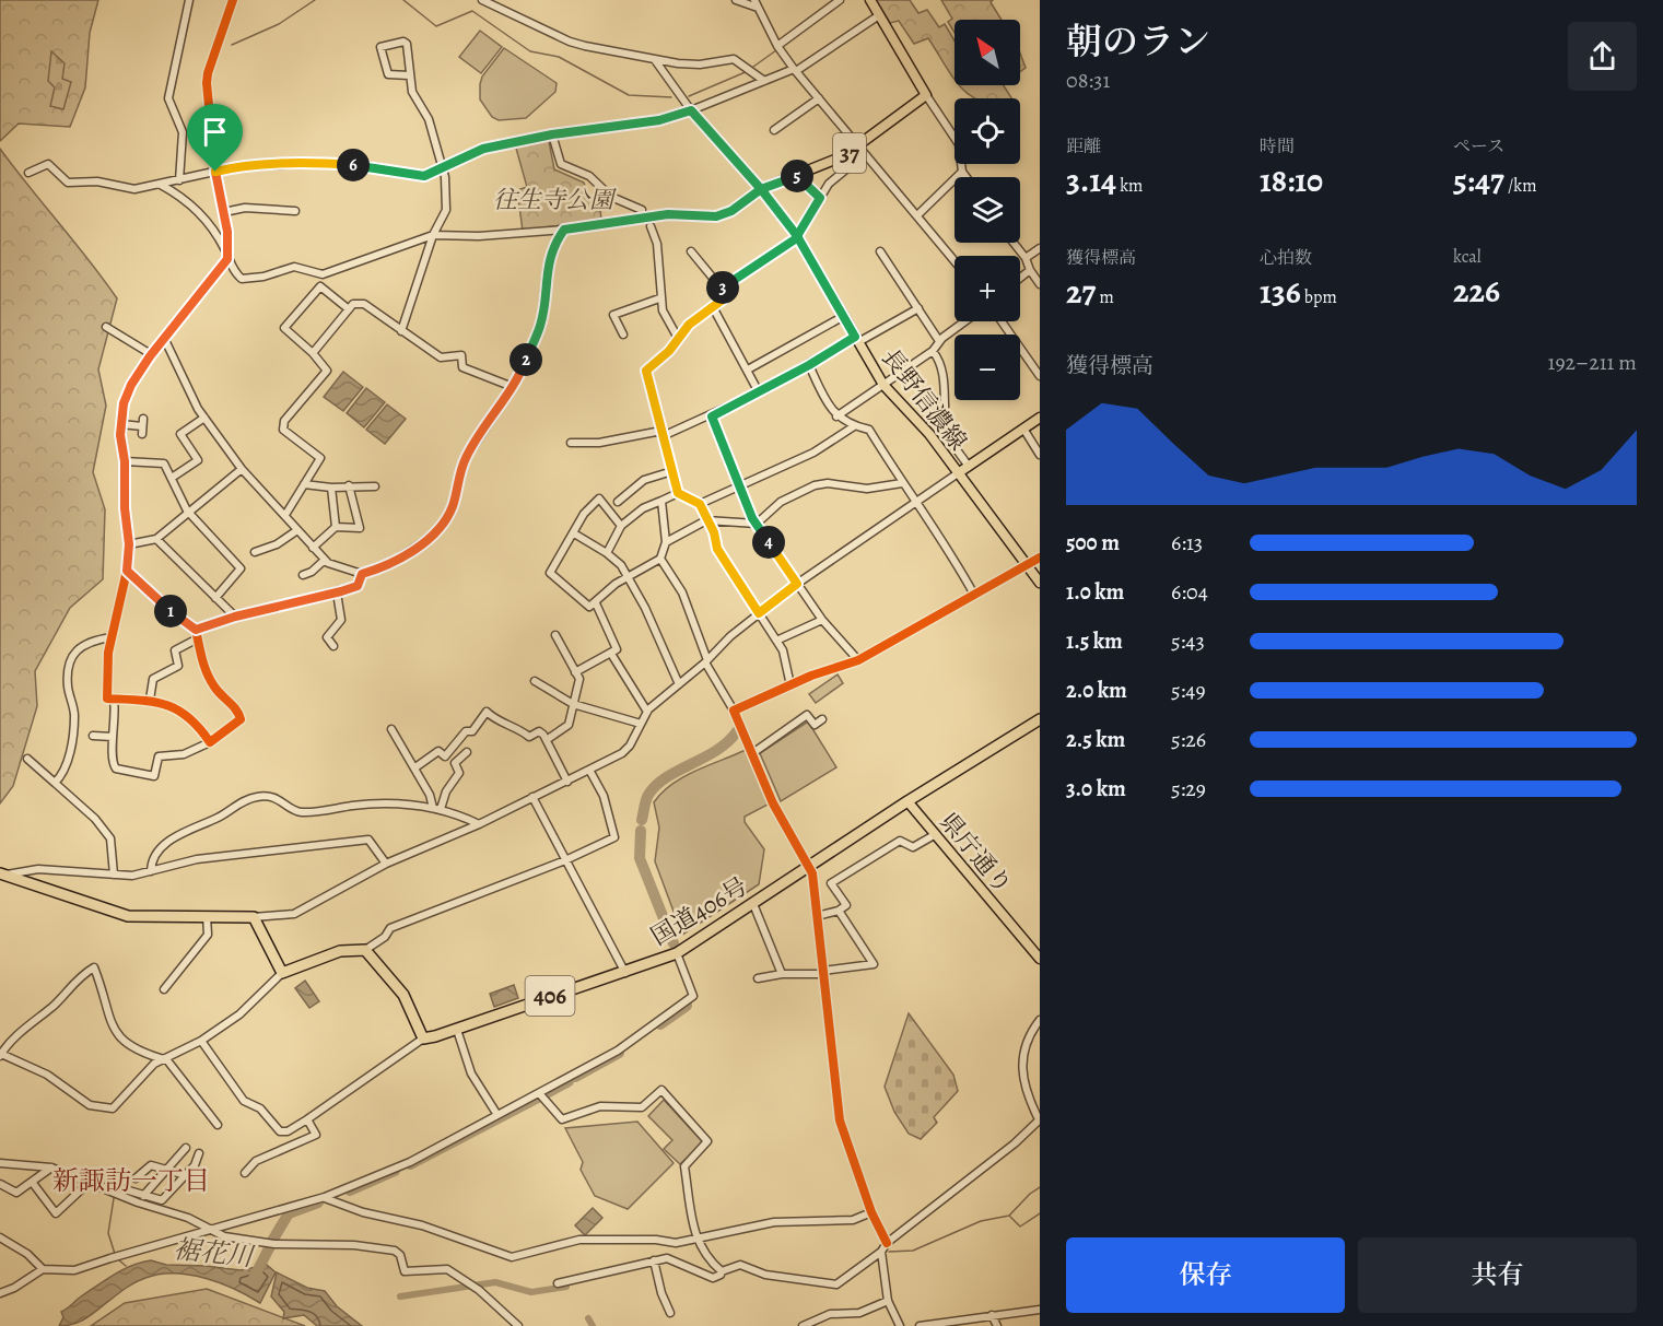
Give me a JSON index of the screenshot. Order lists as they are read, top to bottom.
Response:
{
  "streets": {
    "highway": ["国道406号", "406"],
    "main road": ["37", "長野信濃線", "県庁通り"]
  },
  "crossings": [
    ["37", "長野信濃線"],
    ["県庁通り", "国道406号"]
  ],
  "districts": ["新諏訪一丁目"],
  "water": ["裾花川"],
  "parks": ["往生寺公園"],
  "north": "top left",
  "page": {
    "heading": ["朝のラン", "08:31"],
    "map_buttons": ["+", "−"],
    "stats": [
      ["距離", "3.14 km"],
      ["時間", "18:10"],
      ["ペース", "5:47 /km"],
      ["獲得標高", "27 m"],
      ["心拍数", "136 bpm"],
      ["kcal", "226"]
    ],
    "pins": [
      "6",
      "5",
      "3",
      "2",
      "4",
      "1"
    ],
    "chart": ["獲得標高", "192–211 m"],
    "list": [
      {
        "name": "500 m",
        "note": "6:13"
      },
      {
        "name": "1.0 km",
        "note": "6:04"
      },
      {
        "name": "1.5 km",
        "note": "5:43"
      },
      {
        "name": "2.0 km",
        "note": "5:49"
      },
      {
        "name": "2.5 km",
        "note": "5:26"
      },
      {
        "name": "3.0 km",
        "note": "5:29"
      }
    ],
    "buttons": ["保存", "共有"]
  }
}
